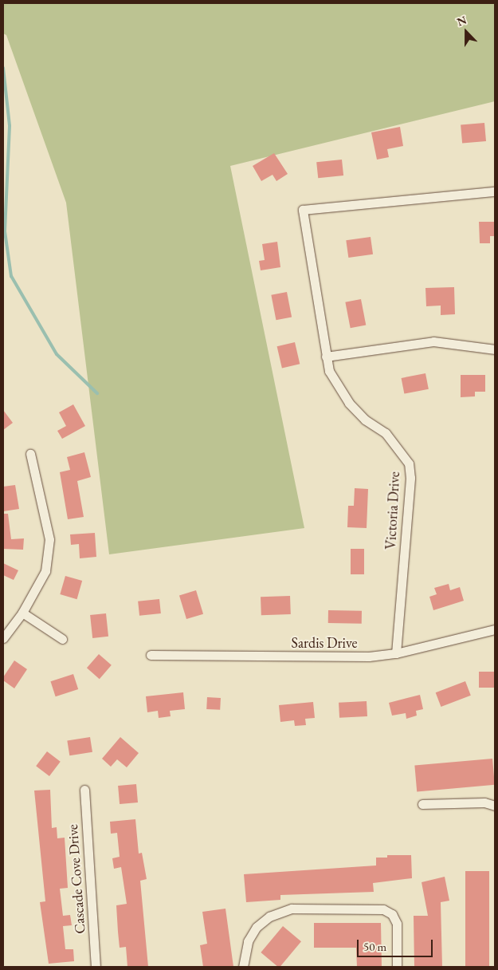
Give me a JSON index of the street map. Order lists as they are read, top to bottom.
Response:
{
  "streets": {
    "street": ["Victoria Drive", "Sardis Drive", "Cascade Cove Drive"]
  },
  "crossings": [
    ["Victoria Drive", "Sardis Drive"]
  ],
  "scale_bar": "50 m",
  "north": "top"
}
